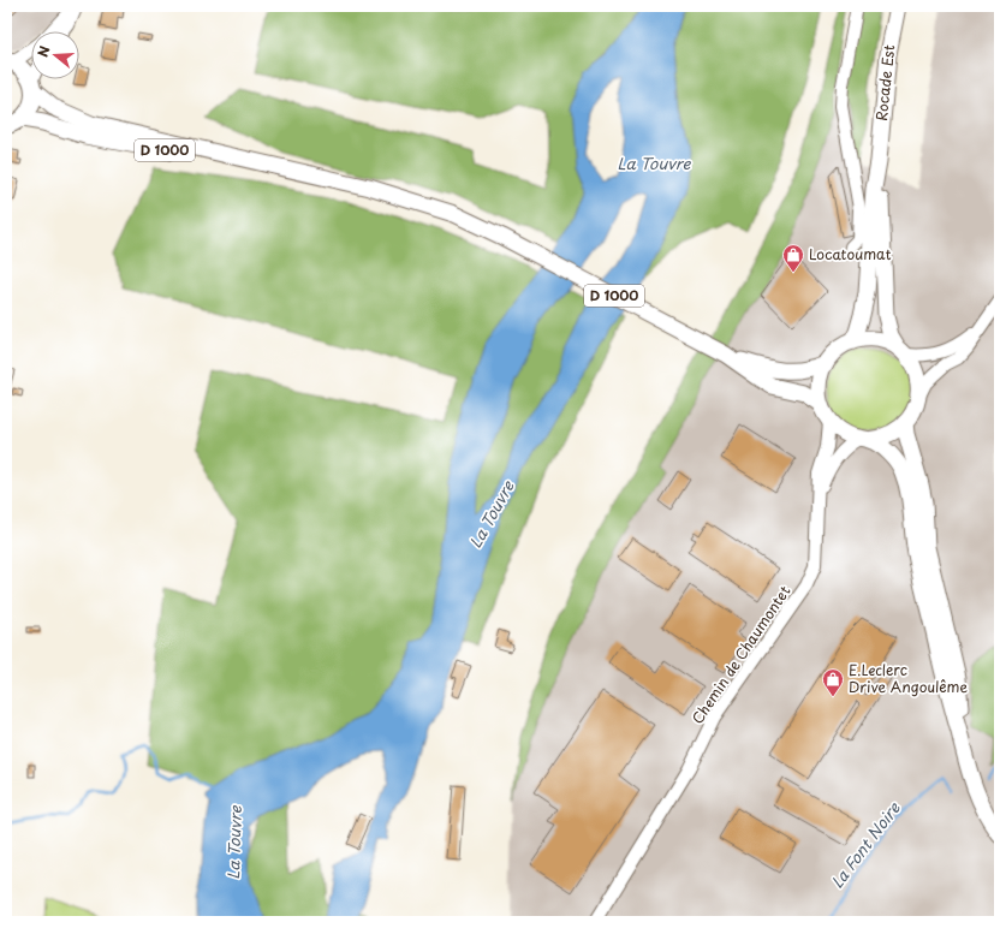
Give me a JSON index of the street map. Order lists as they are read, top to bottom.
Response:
{
  "streets": {
    "main road": ["Rocade Est", "D 1000"],
    "street": ["Chemin de Chaumontet"]
  },
  "crossings": [
    ["Rocade Est", "D 1000"],
    ["Rocade Est", "Chemin de Chaumontet"],
    ["D 1000", "Chemin de Chaumontet"]
  ],
  "water": ["La Touvre", "La Font Noire"],
  "places": {
    "shop": ["Locatoumat", "E.Leclerc Drive Angoulême"]
  },
  "north": "left"
}
